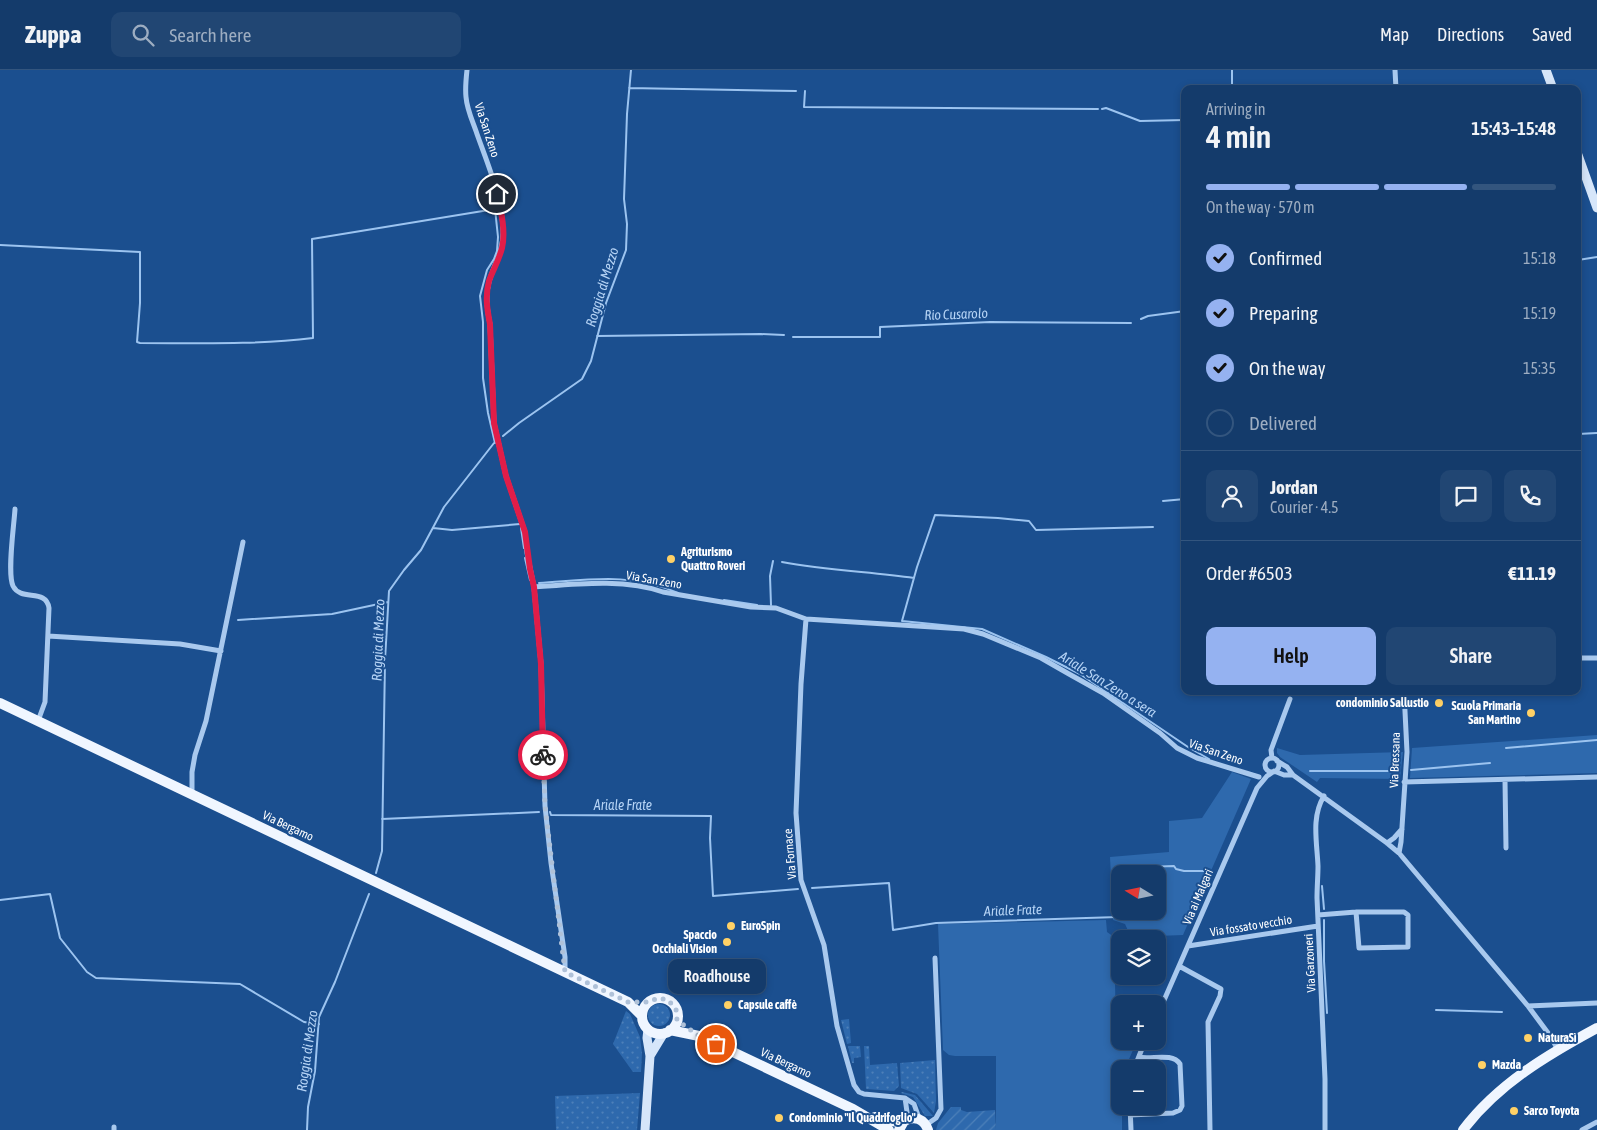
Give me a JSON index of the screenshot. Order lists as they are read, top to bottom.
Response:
{
  "streets": {
    "main road": ["Via Bergamo"],
    "street": [
      "Via San Zeno",
      "Via Bressana",
      "Via Fornace",
      "Via ai Malgari",
      "Via fossato vecchio",
      "Via Garzoneri"
    ]
  },
  "crossings": [
    ["Via San Zeno", "Via Fornace"],
    ["Via ai Malgari", "Via fossato vecchio"],
    ["Via fossato vecchio", "Via Garzoneri"]
  ],
  "water": [
    "Roggia di Mezzo",
    "Rio Cusarolo",
    "Ariale San Zeno a sera",
    "Ariale Frate"
  ],
  "places": [
    "Agriturismo Quattro Roveri",
    "condominio Sallustio",
    "Scuola Primaria San Martino",
    "EuroSpin",
    "Spaccio Occhiali Vision",
    "Capsule caffè",
    "NaturaSì",
    "Roadhouse",
    "Mazda",
    "Sarco Toyota",
    "Condominio \"Il Quadrifoglio\""
  ],
  "north": "left",
  "page": {
    "header": "Zuppa",
    "search": "Search here",
    "nav": ["Map", "Directions", "Saved"],
    "heading": ["4 min", "Arriving in", "15:43–15:48"],
    "panel": [
      "Jordan",
      "Courier · 4.5",
      "Order #6503",
      "€11.19"
    ],
    "bar": "On the way · 570 m",
    "list": [
      ["Confirmed", "15:18"],
      ["Preparing", "15:19"],
      ["On the way", "15:35"],
      "Delivered"
    ],
    "buttons": ["Help", "Share"],
    "map_buttons": ["+", "−"],
    "bubble": "Roadhouse"
  }
}
